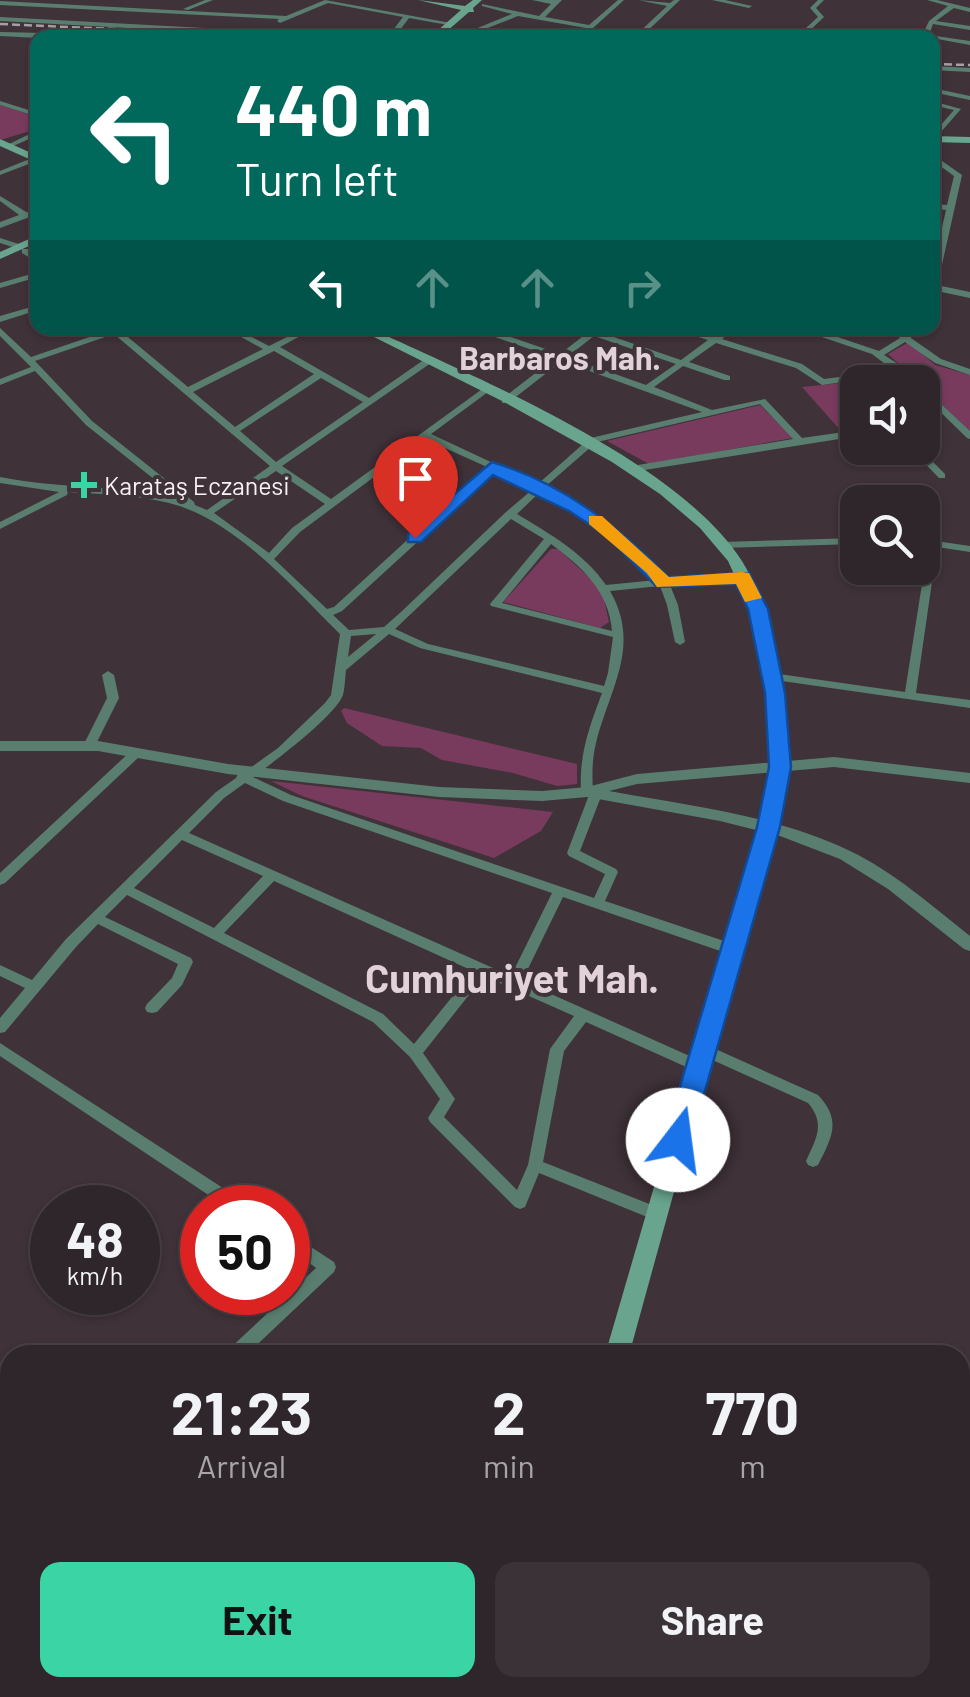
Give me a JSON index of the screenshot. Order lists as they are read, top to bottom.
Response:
{
  "districts": ["Barbaros Mah.", "Cumhuriyet Mah."],
  "places": {
    "health": ["Karataş Eczanesi"]
  },
  "page": {
    "turn": ["440 m", "Turn left"],
    "speed": "48 km/h",
    "limit": "50",
    "eta": [
      "21:23",
      "Arrival",
      "2",
      "min",
      "770",
      "m"
    ],
    "buttons": ["Exit", "Share"]
  }
}
